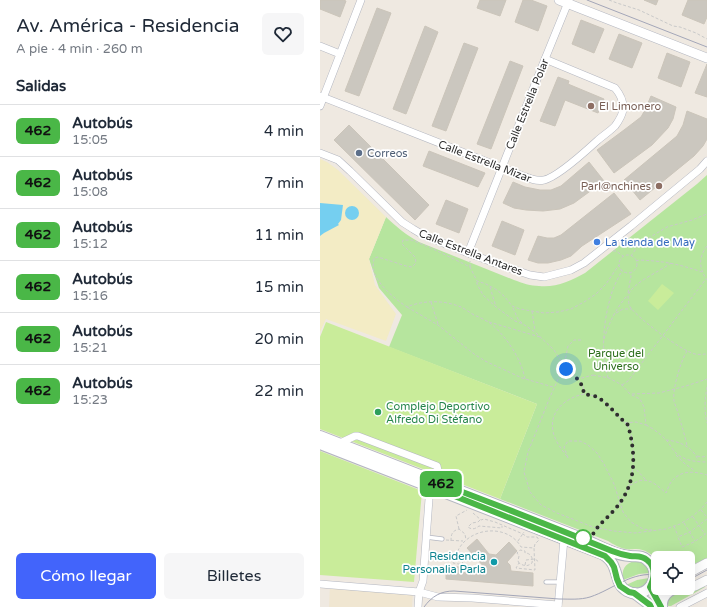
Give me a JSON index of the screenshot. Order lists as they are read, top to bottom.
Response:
{
  "streets": {
    "street": ["Calle Estrella Polar", "Calle Estrella Mizar", "Calle Estrella Antares"]
  },
  "crossings": [
    ["Calle Estrella Polar", "Calle Estrella Mizar"],
    ["Calle Estrella Polar", "Calle Estrella Antares"]
  ],
  "parks": ["Parque del Universo"],
  "places": [
    "El Limonero",
    "Correos",
    "Parl@nchines",
    "La tienda de May",
    "Complejo Deportivo Alfredo Di Stéfano",
    "Residencia Personalia Parla"
  ],
  "lines": ["bus line 462"],
  "page": {
    "heading": [
      ["Av. América - Residencia", "A pie · 4 min · 260 m"],
      "Salidas"
    ],
    "on_map": "462",
    "list": [
      {
        "mark": "462",
        "name": "Autobús",
        "note": "15:05",
        "value": "4 min"
      },
      {
        "mark": "462",
        "name": "Autobús",
        "note": "15:08",
        "value": "7 min"
      },
      {
        "mark": "462",
        "name": "Autobús",
        "note": "15:12",
        "value": "11 min"
      },
      {
        "mark": "462",
        "name": "Autobús",
        "note": "15:16",
        "value": "15 min"
      },
      {
        "mark": "462",
        "name": "Autobús",
        "note": "15:21",
        "value": "20 min"
      },
      {
        "mark": "462",
        "name": "Autobús",
        "note": "15:23",
        "value": "22 min"
      }
    ],
    "buttons": ["Cómo llegar", "Billetes"]
  }
}
